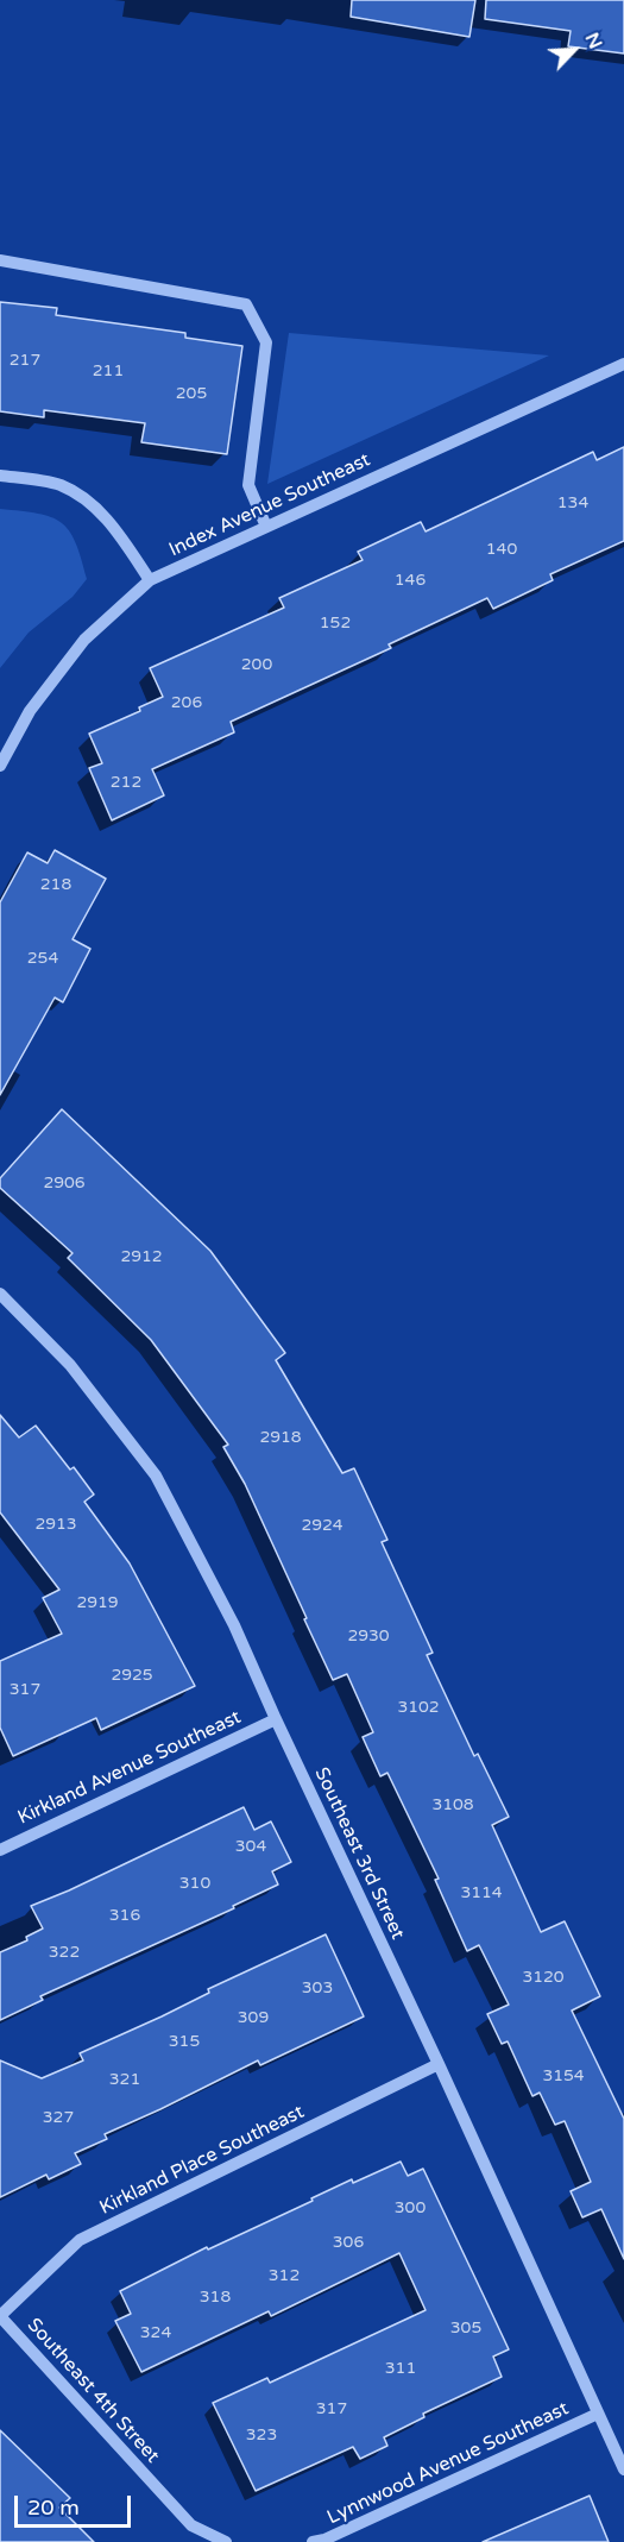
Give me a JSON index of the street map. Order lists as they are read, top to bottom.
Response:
{
  "streets": {
    "street": [
      "Index Avenue Southeast",
      "Kirkland Avenue Southeast",
      "Southeast 3rd Street",
      "Kirkland Place Southeast",
      "Southeast 4th Street",
      "Lynnwood Avenue Southeast"
    ]
  },
  "crossings": [
    ["Kirkland Avenue Southeast", "Southeast 3rd Street"],
    ["Southeast 3rd Street", "Kirkland Place Southeast"],
    ["Southeast 3rd Street", "Lynnwood Avenue Southeast"],
    ["Kirkland Place Southeast", "Southeast 4th Street"]
  ],
  "house_numbers": [
    "217",
    "211",
    "205",
    "134",
    "140",
    "146",
    "152",
    "200",
    "206",
    "212",
    "218",
    "254",
    "2906",
    "2912",
    "2918",
    "2913",
    "2924",
    "2919",
    "2930",
    "2925",
    "317",
    "3102",
    "3108",
    "304",
    "310",
    "3114",
    "316",
    "322",
    "3120",
    "303",
    "309",
    "315",
    "3154",
    "321",
    "327",
    "300",
    "306",
    "312",
    "318",
    "305",
    "324",
    "311",
    "317",
    "323"
  ],
  "scale_bar": "20 m",
  "north": "top right"
}
